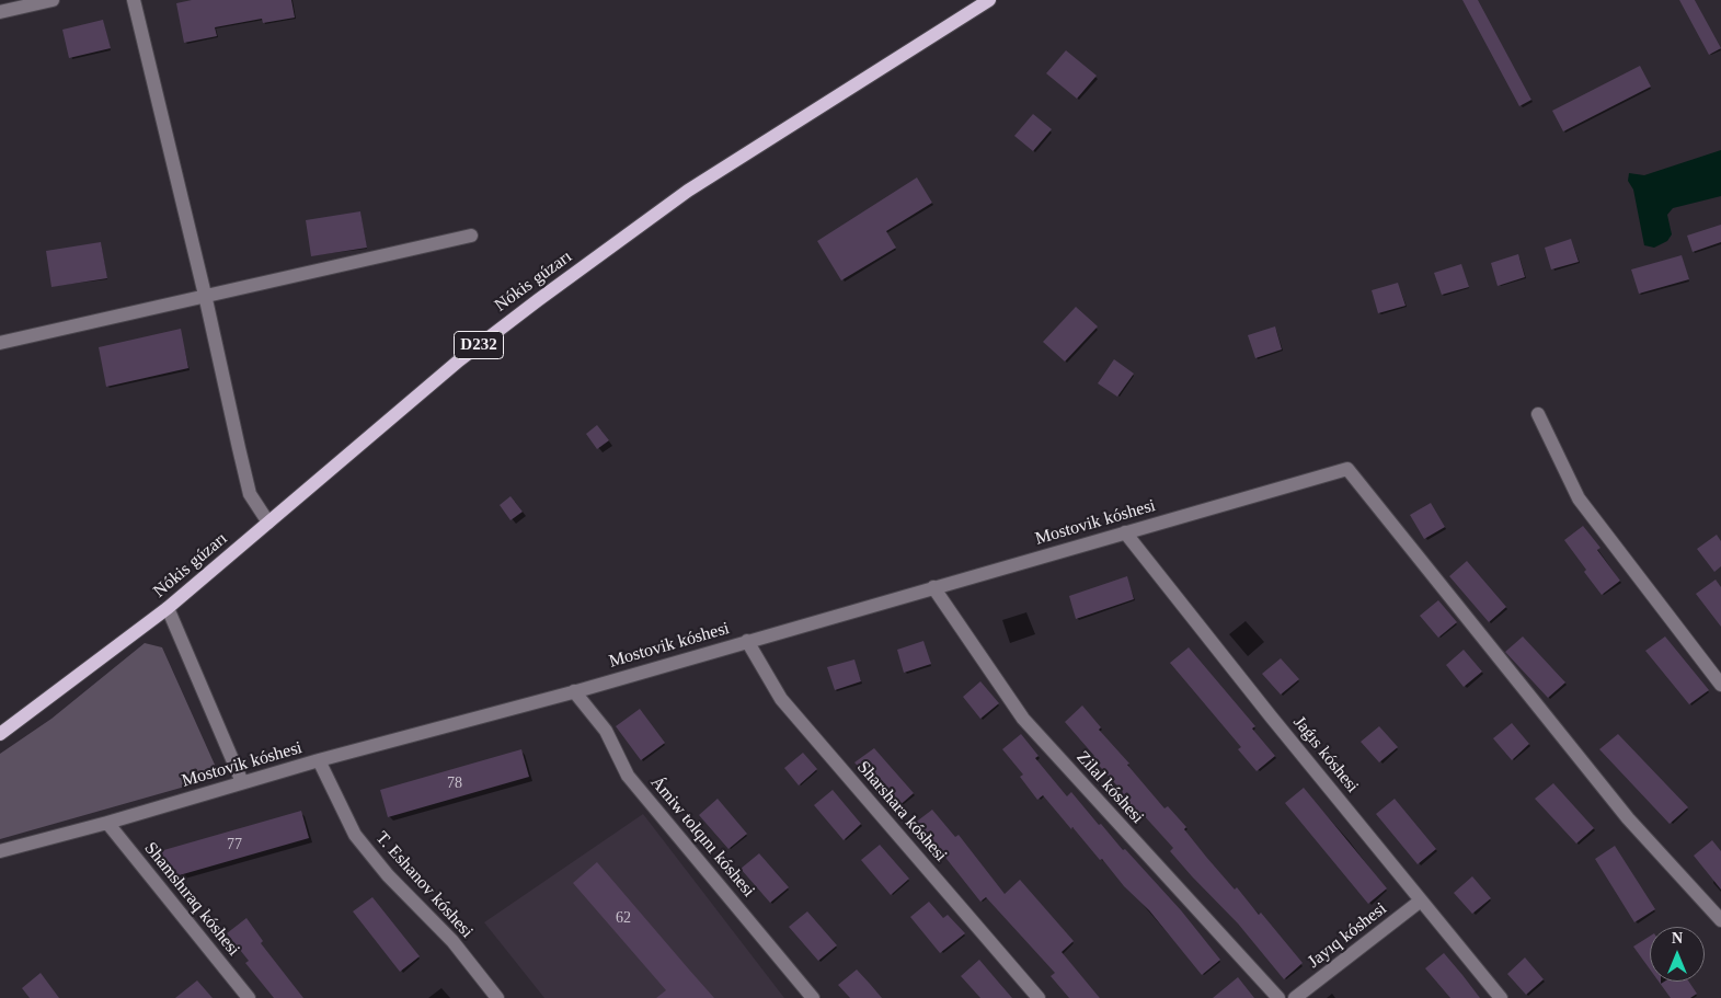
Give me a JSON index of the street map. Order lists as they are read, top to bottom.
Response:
{
  "streets": {
    "main road": ["Nókis gúzarı", "D232"],
    "street": [
      "Mostovik kóshesi",
      "Jaǵıs kóshesi",
      "Zilal kóshesi",
      "Sharshara kóshesi",
      "Ámiw tolqını kóshesi",
      "T. Eshanov kóshesi",
      "Shamshıraq kóshesi",
      "Jayıq kóshesi"
    ]
  },
  "crossings": [
    ["Mostovik kóshesi", "Jaǵıs kóshesi"],
    ["Mostovik kóshesi", "Zilal kóshesi"],
    ["Mostovik kóshesi", "Sharshara kóshesi"],
    ["Mostovik kóshesi", "Ámiw tolqını kóshesi"],
    ["Mostovik kóshesi", "T. Eshanov kóshesi"],
    ["Mostovik kóshesi", "Shamshıraq kóshesi"],
    ["Jaǵıs kóshesi", "Jayıq kóshesi"]
  ],
  "house_numbers": ["78", "77", "62"],
  "north": "top"
}
